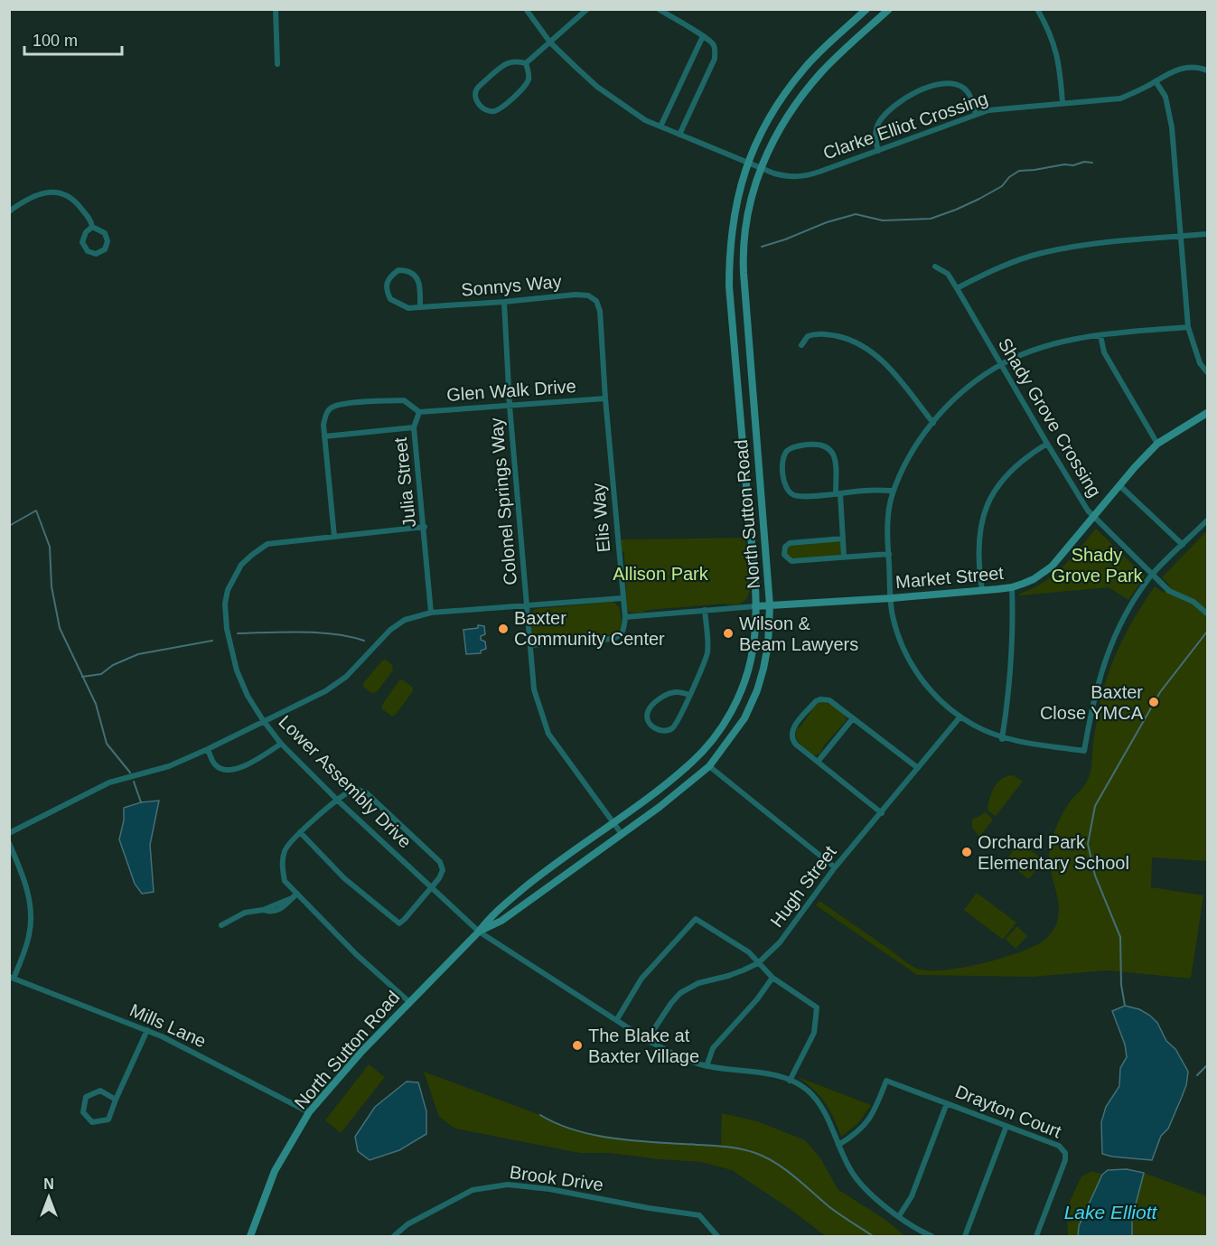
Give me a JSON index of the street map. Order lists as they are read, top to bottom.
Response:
{
  "streets": {
    "main road": ["North Sutton Road", "Market Street"],
    "street": [
      "Clarke Elliot Crossing",
      "Sonnys Way",
      "Glen Walk Drive",
      "Shady Grove Crossing",
      "Julia Street",
      "Colonel Springs Way",
      "Elis Way",
      "Lower Assembly Drive",
      "Hugh Street",
      "Mills Lane",
      "Drayton Court",
      "Brook Drive"
    ]
  },
  "crossings": [
    ["Clarke Elliot Crossing", "North Sutton Road"],
    ["Sonnys Way", "Colonel Springs Way"],
    ["Sonnys Way", "Elis Way"],
    ["Glen Walk Drive", "Julia Street"],
    ["Glen Walk Drive", "Colonel Springs Way"],
    ["Glen Walk Drive", "Elis Way"],
    ["Shady Grove Crossing", "Market Street"],
    ["Julia Street", "Lower Assembly Drive"],
    ["Colonel Springs Way", "North Sutton Road"],
    ["North Sutton Road", "Market Street"],
    ["North Sutton Road", "Lower Assembly Drive"],
    ["North Sutton Road", "Mills Lane"],
    ["Lower Assembly Drive", "Hugh Street"],
    ["Lower Assembly Drive", "Drayton Court"]
  ],
  "water": ["Lake Elliott"],
  "parks": ["Shady Grove Park", "Allison Park"],
  "places": [
    "Baxter Community Center",
    "Wilson & Beam Lawyers",
    "Baxter Close YMCA",
    "Orchard Park Elementary School",
    "The Blake at Baxter Village"
  ],
  "scale_bar": "100 m",
  "north": "top"
}
